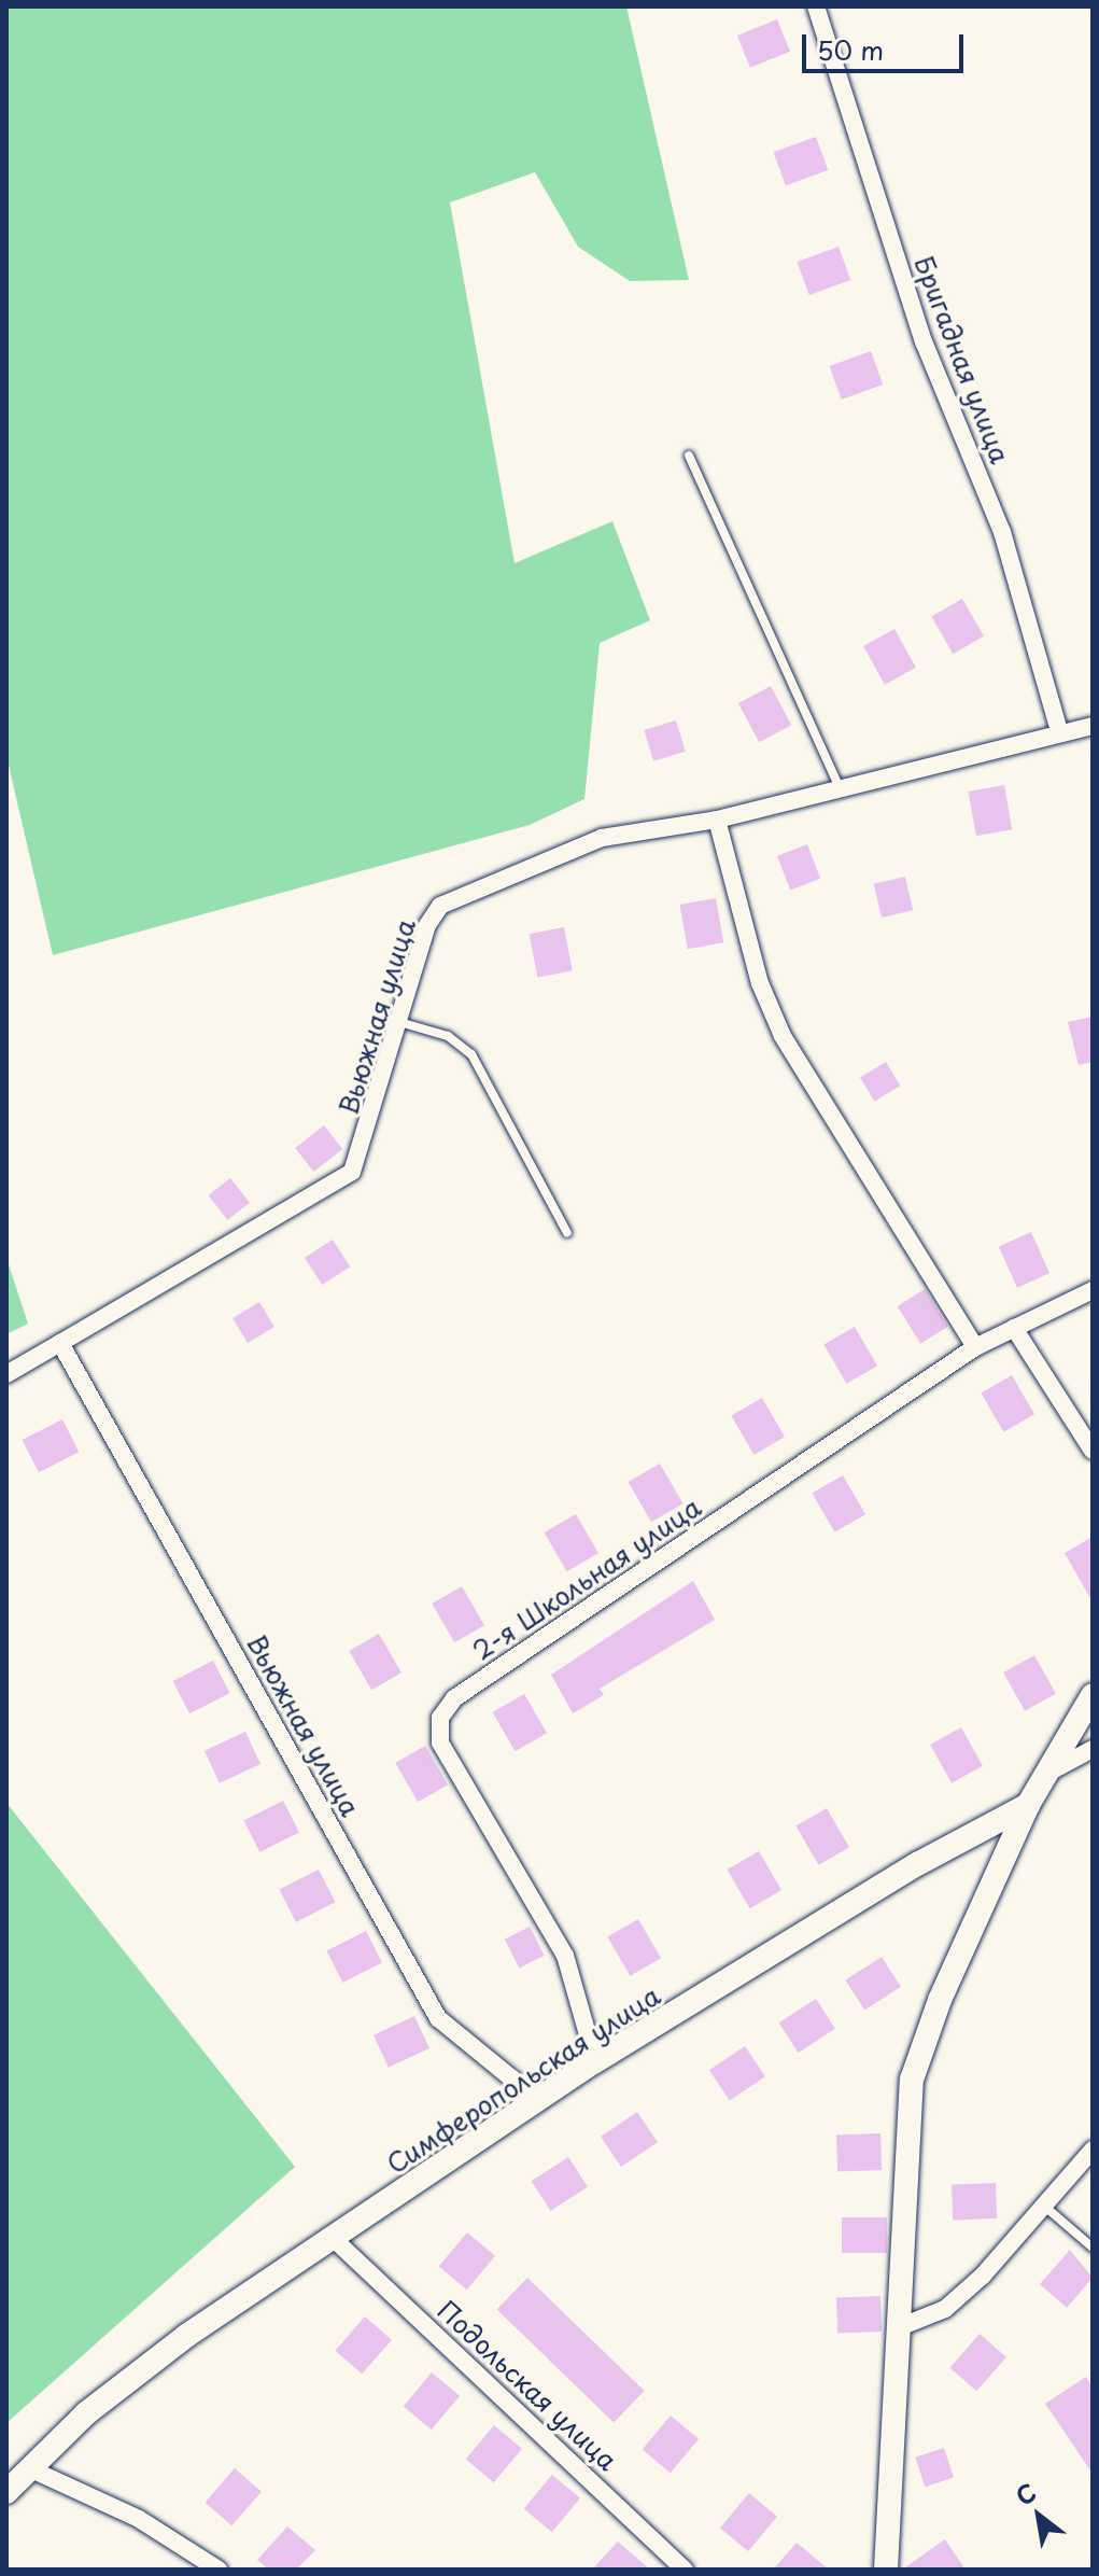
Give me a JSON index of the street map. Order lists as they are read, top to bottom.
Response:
{
  "streets": {
    "street": [
      "Бригадная улица",
      "Вьюжная улица",
      "2-я Школьная улица",
      "Симферопольская улица",
      "Подольская улица"
    ]
  },
  "crossings": [
    ["Бригадная улица", "Вьюжная улица"],
    ["Вьюжная улица", "Симферопольская улица"],
    ["2-я Школьная улица", "Симферопольская улица"],
    ["Симферопольская улица", "Подольская улица"]
  ],
  "scale_bar": "50 m",
  "north": "top left"
}
